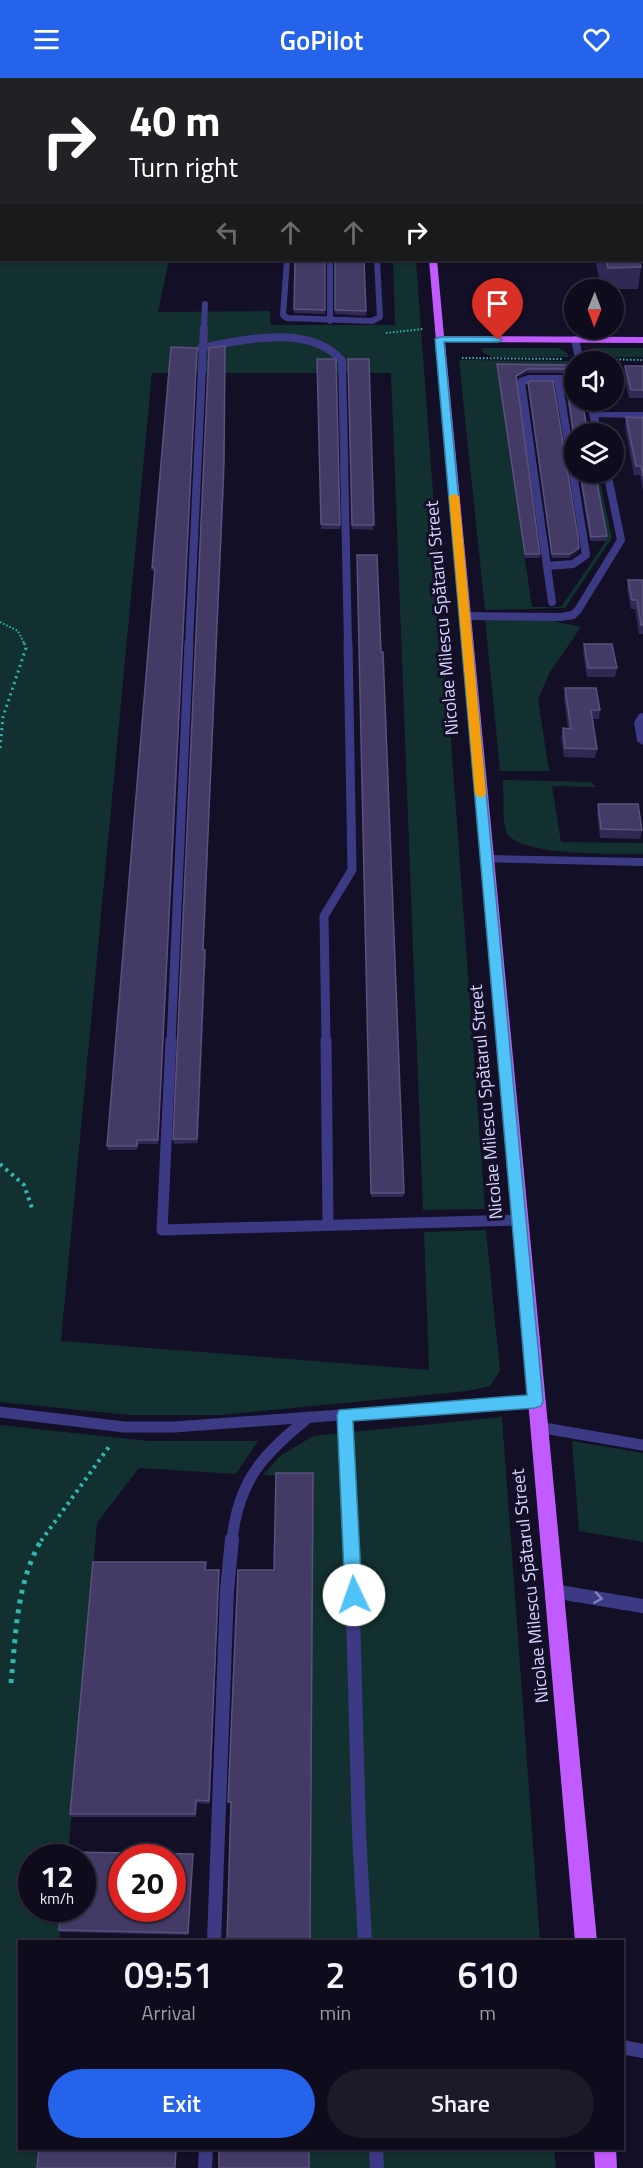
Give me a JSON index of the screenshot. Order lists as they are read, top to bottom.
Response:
{
  "streets": {
    "main road": ["Nicolae Milescu Spătarul Street"]
  },
  "north": "bottom",
  "page": {
    "header": "GoPilot",
    "turn": ["40 m", "Turn right"],
    "speed": "12 km/h",
    "limit": "20",
    "eta": [
      "09:51",
      "Arrival",
      "2",
      "min",
      "610",
      "m"
    ],
    "buttons": ["Exit", "Share"]
  }
}
